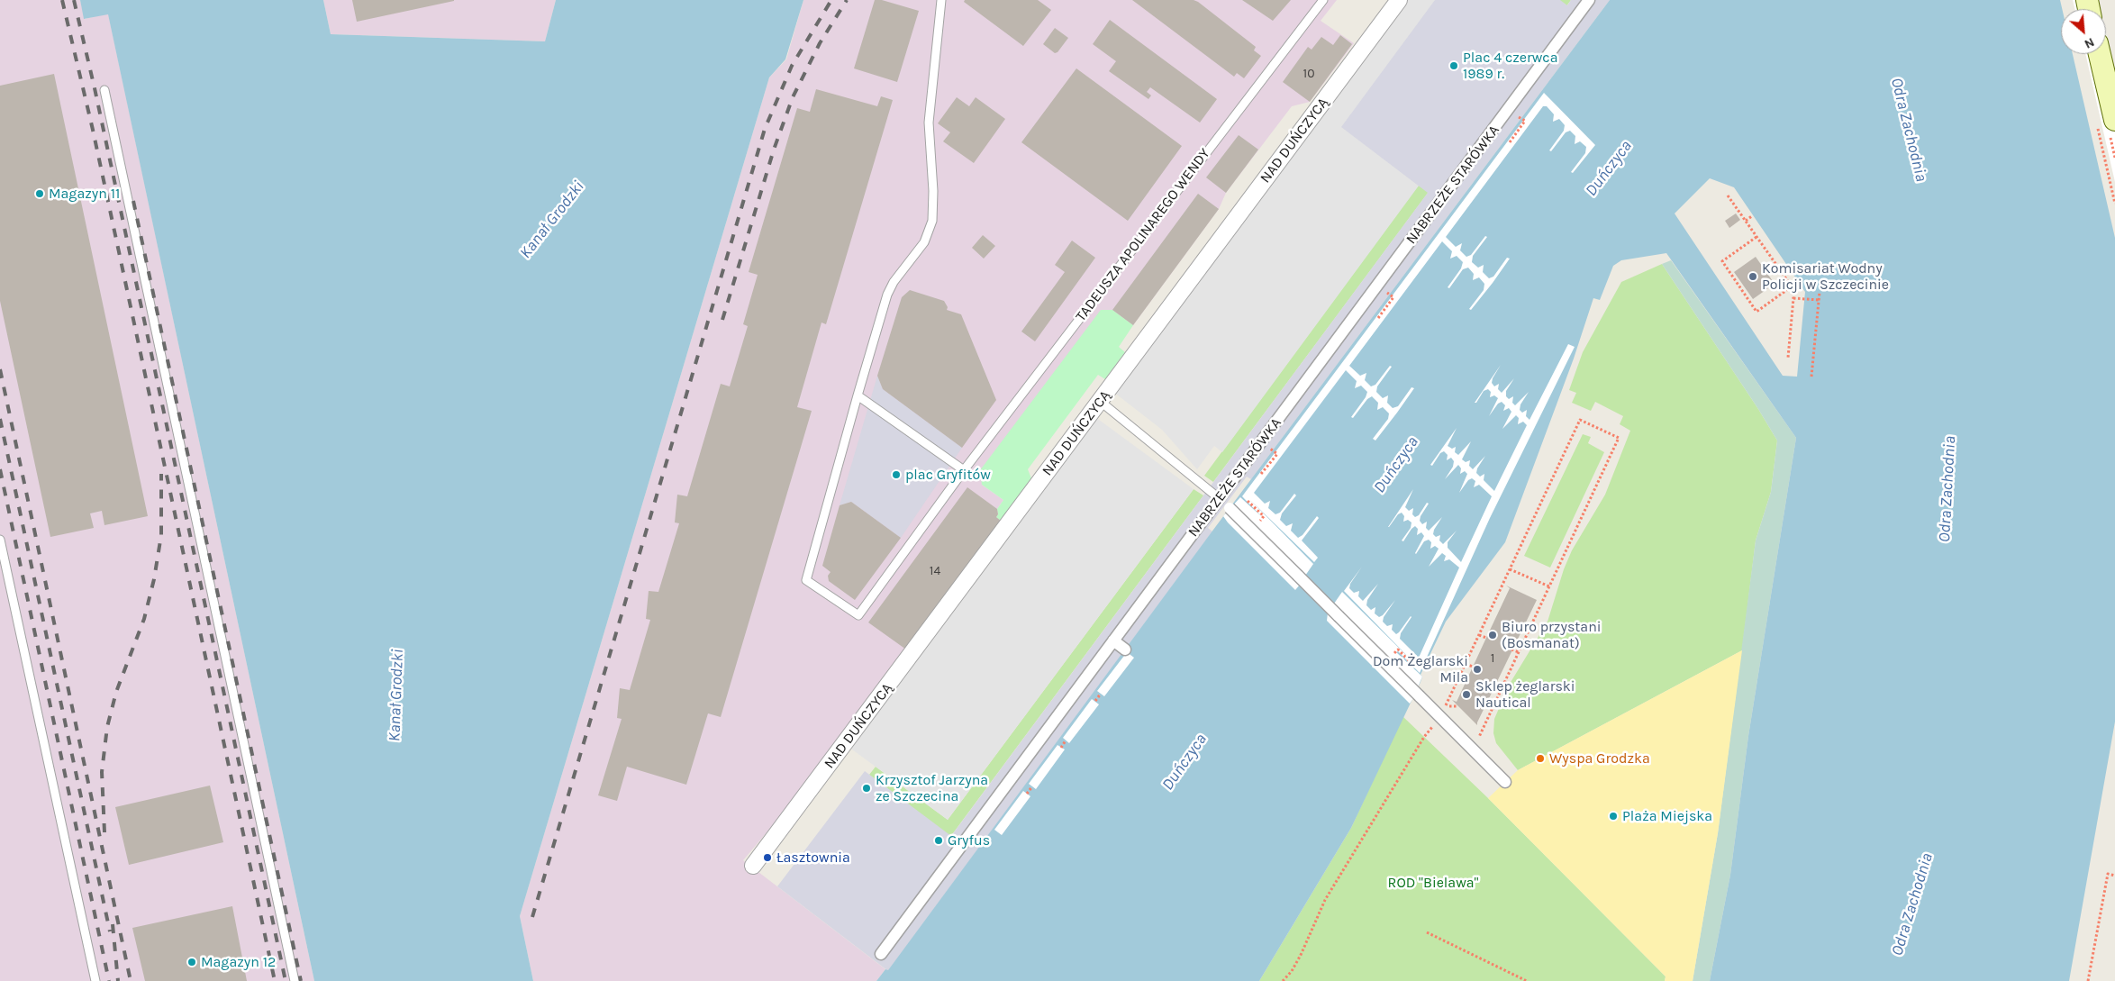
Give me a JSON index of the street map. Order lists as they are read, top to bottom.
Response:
{
  "streets": {
    "street": ["NAD DUŃCZYCĄ", "NABRZEŻE STARÓWKA"],
    "lane": ["TADEUSZA APOLINAREGO WENDY"]
  },
  "water": ["Odra Zachodnia", "Duńczyca", "Kanał Grodzki"],
  "parks": ["ROD \"Bielawa\""],
  "places": [
    "Plac 4 czerwca 1989 r.",
    "Magazyn 11",
    "Komisariat Wodny Policji w Szczecinie",
    "plac Gryfitów",
    "Biuro przystani (Bosmanat)",
    "Dom Żeglarski Mila",
    "Sklep żeglarski Nautical",
    "Wyspa Grodzka",
    "Krzysztof Jarzyna ze Szczecina",
    "Plaża Miejska",
    "Gryfus",
    "Łasztownia",
    "Magazyn 12"
  ],
  "house_numbers": ["10", "14", "1"],
  "north": "bottom right"
}
